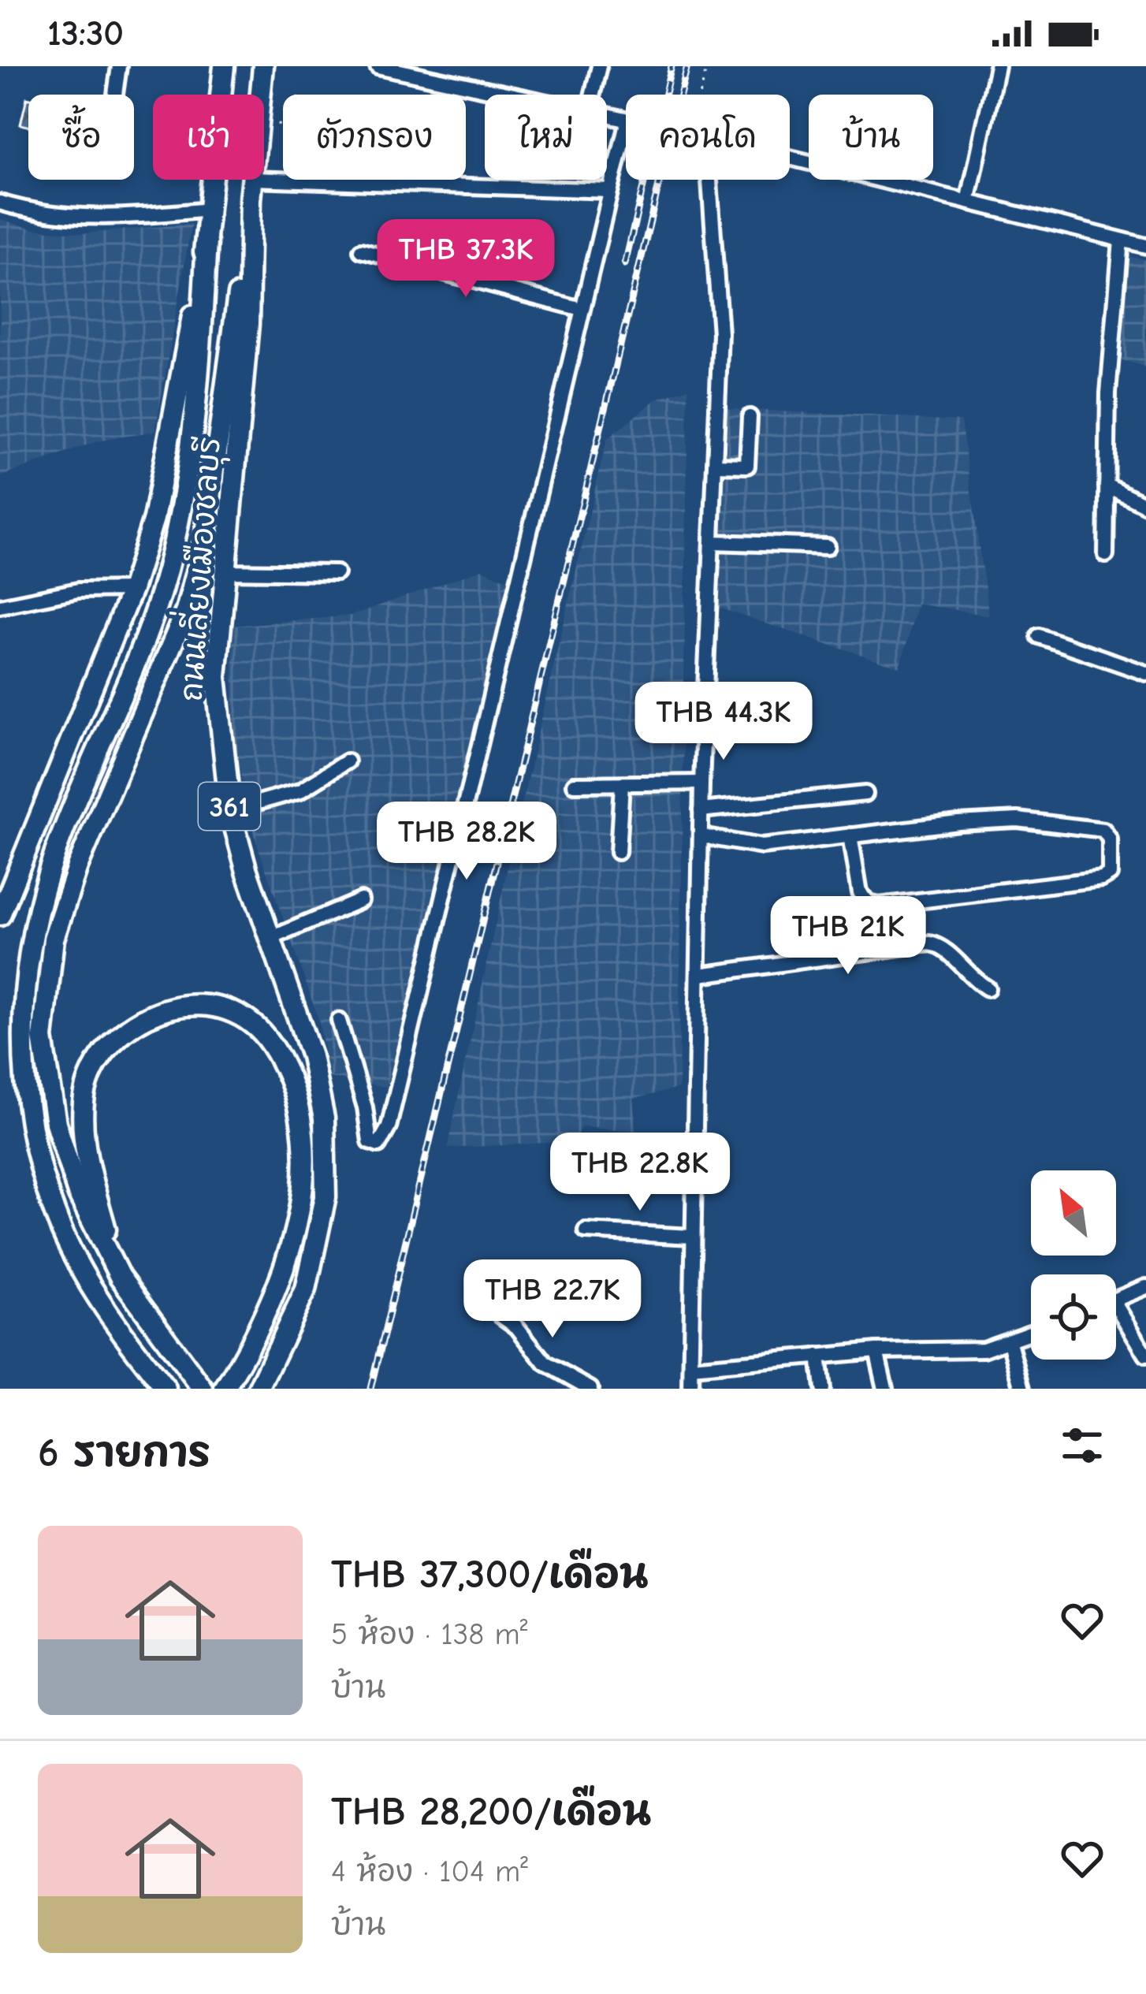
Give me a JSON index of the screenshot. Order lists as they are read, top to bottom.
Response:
{
  "streets": {
    "highway": ["ถนนเลี่ยงเมืองชลบุรี", "361"]
  },
  "north": "top left",
  "page": {
    "status": "13:30",
    "chip": [
      "ซื้อ",
      "เช่า",
      "ตัวกรอง",
      "ใหม่",
      "คอนโด",
      "บ้าน"
    ],
    "price": [
      "THB 37.3K",
      "THB 44.3K",
      "THB 28.2K",
      "THB 21K",
      "THB 22.8K",
      "THB 22.7K"
    ],
    "heading": "6 รายการ",
    "list": [
      {
        "name": "THB 37,300/เดือน",
        "note": "5 ห้อง · 138 m² · บ้าน"
      },
      {
        "name": "THB 28,200/เดือน",
        "note": "4 ห้อง · 104 m² · บ้าน"
      }
    ]
  }
}
